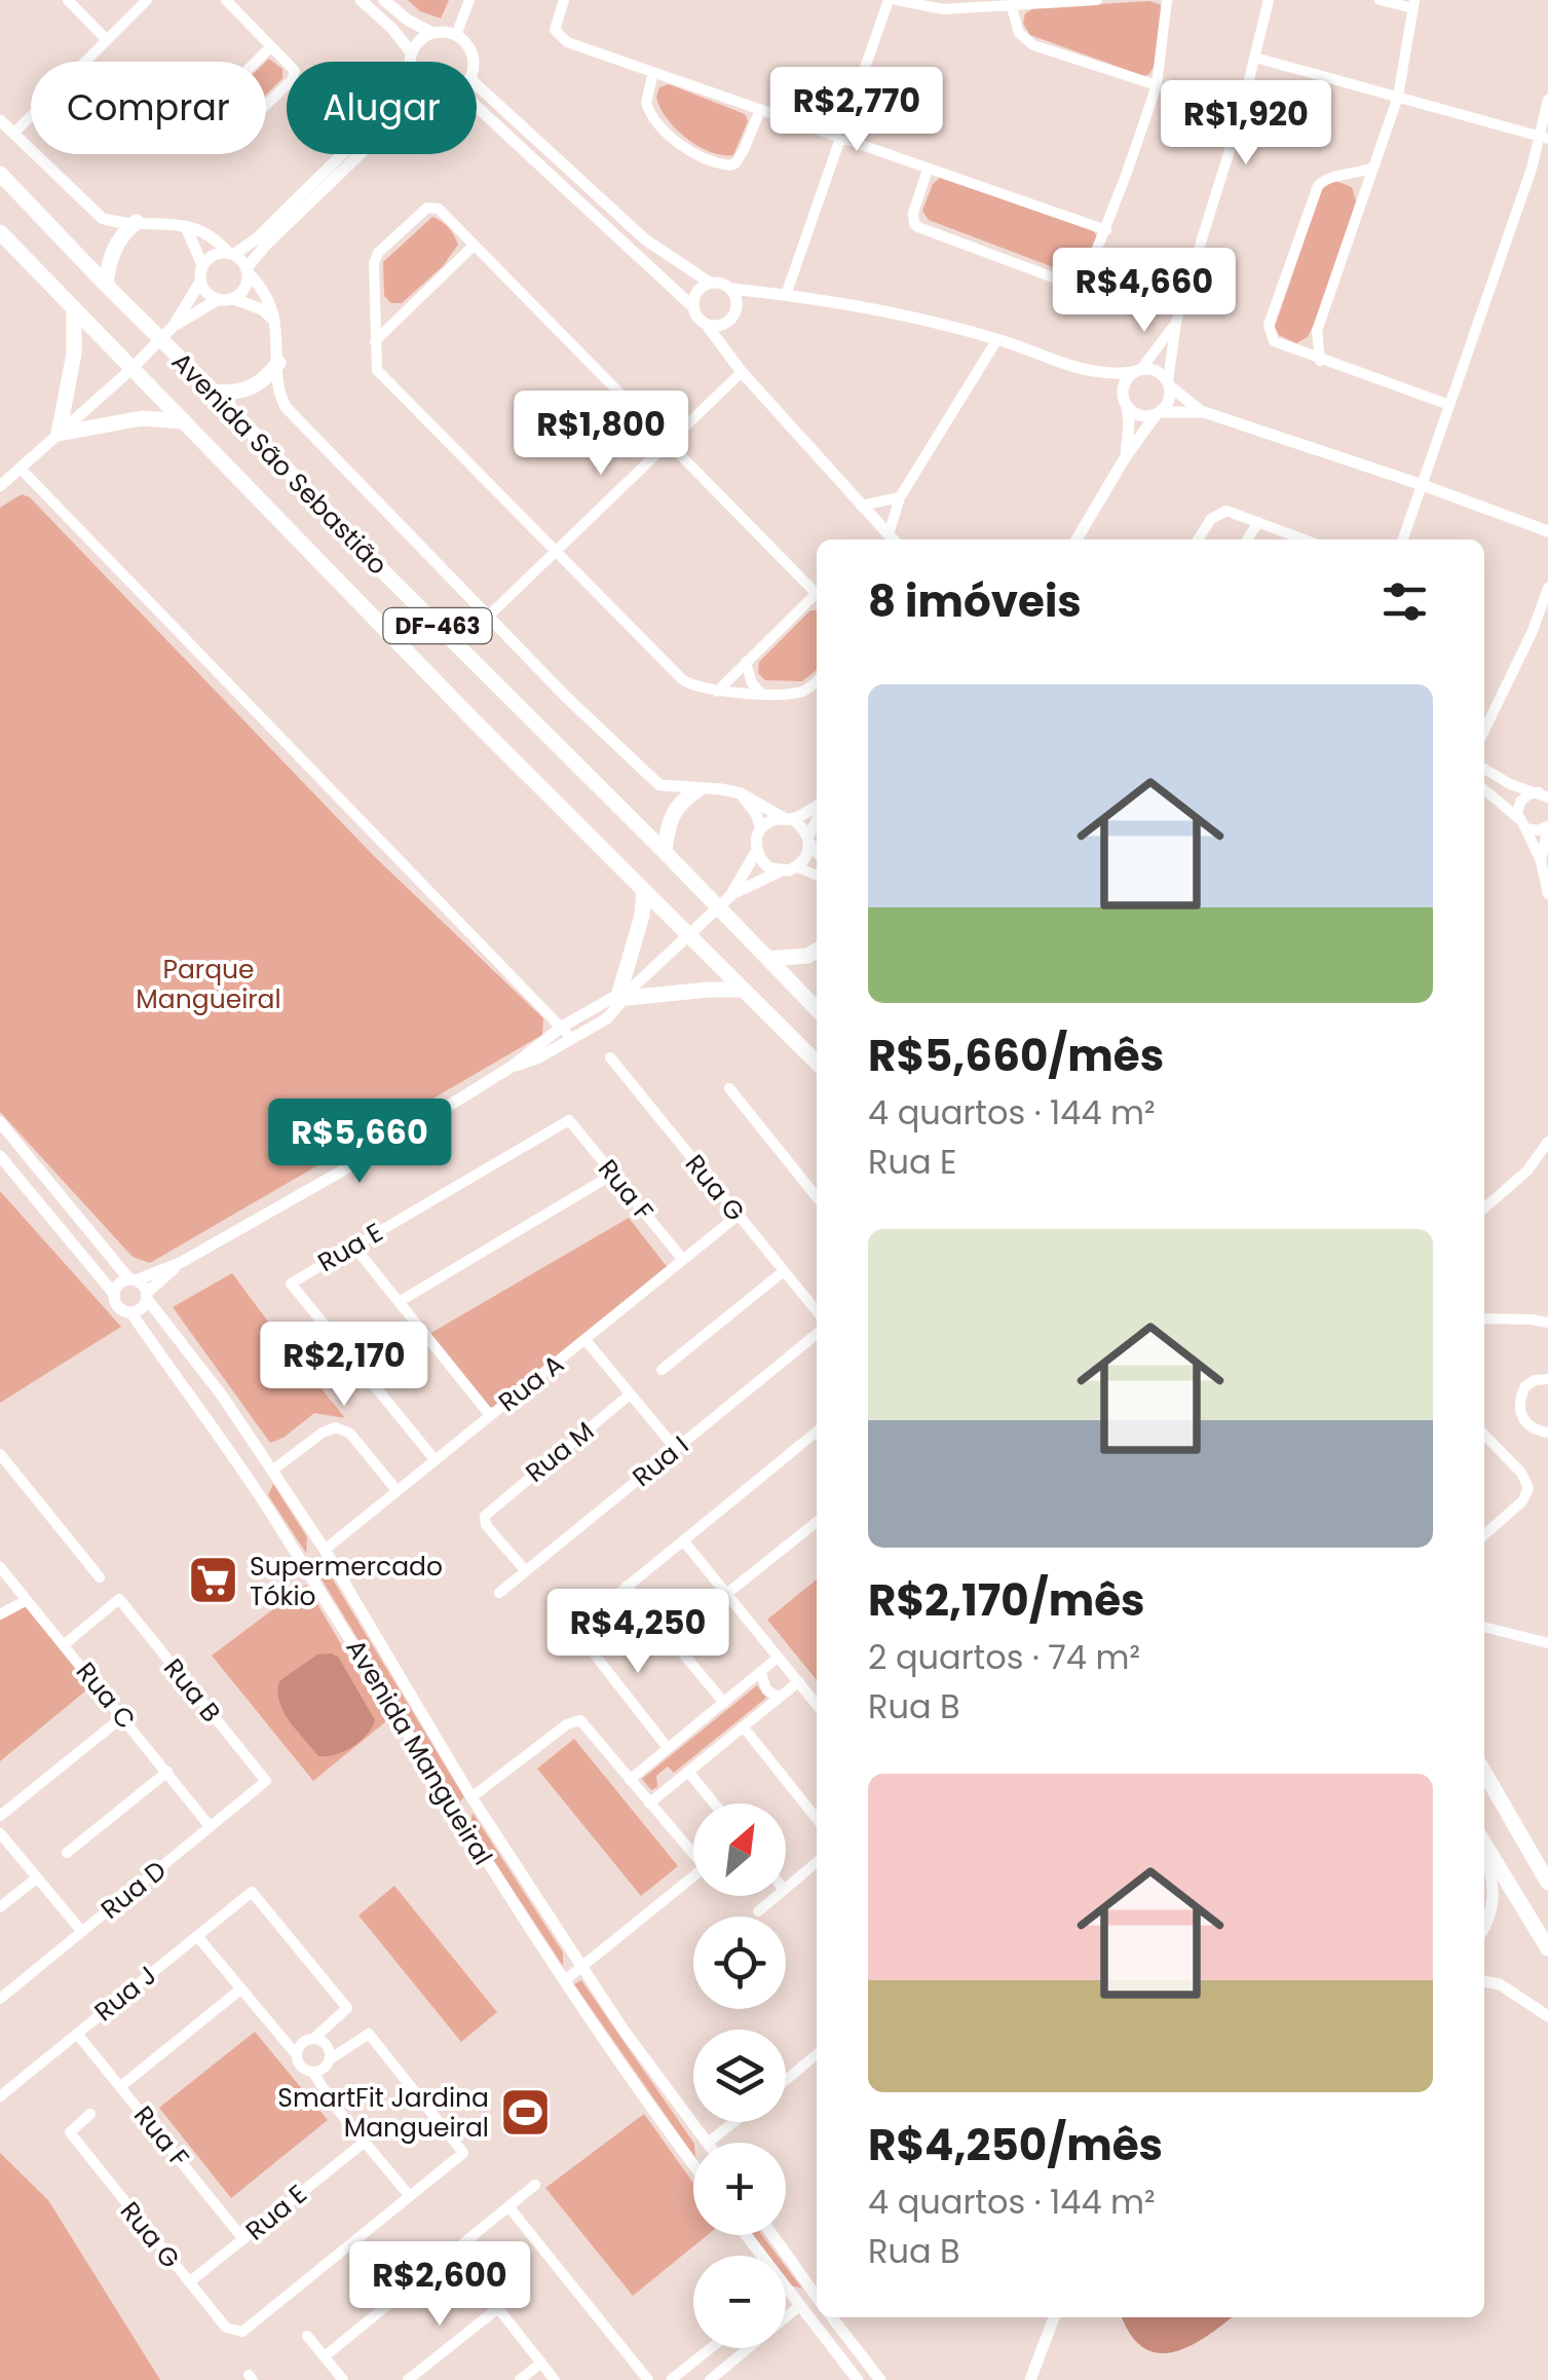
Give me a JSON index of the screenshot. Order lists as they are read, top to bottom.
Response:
{
  "streets": {
    "main road": ["Avenida São Sebastião", "DF-463"],
    "street": [
      "Rua G",
      "Rua F",
      "Rua E",
      "Rua A",
      "Rua M",
      "Rua I",
      "Rua B",
      "Rua C",
      "Avenida Mangueiral",
      "Rua D",
      "Rua J"
    ]
  },
  "crossings": [
    ["Rua G", "Rua E"],
    ["Rua G", "Rua A"],
    ["Rua F", "Rua E"],
    ["Rua F", "Rua A"],
    ["Rua F", "Rua J"],
    ["Rua E", "Rua A"],
    ["Rua A", "Avenida Mangueiral"],
    ["Rua M", "Rua I"],
    ["Rua B", "Rua C"],
    ["Rua B", "Rua D"],
    ["Rua C", "Rua D"]
  ],
  "parks": ["Parque Mangueiral"],
  "places": {
    "supermarket": ["Supermercado Tókio"],
    "sports": ["SmartFit Jardina Mangueiral"]
  },
  "north": "top right",
  "page": {
    "chip": ["Comprar", "Alugar"],
    "price": [
      "R$2,770",
      "R$1,920",
      "R$4,660",
      "R$1,800",
      "R$5,660",
      "R$2,170",
      "R$4,250",
      "R$2,600"
    ],
    "heading": "8 imóveis",
    "list": [
      {
        "name": "R$5,660/mês",
        "note": "4 quartos · 144 m² · Rua E"
      },
      {
        "name": "R$2,170/mês",
        "note": "2 quartos · 74 m² · Rua B"
      },
      {
        "name": "R$4,250/mês",
        "note": "4 quartos · 144 m² · Rua B"
      }
    ],
    "map_buttons": ["+", "−"]
  }
}
